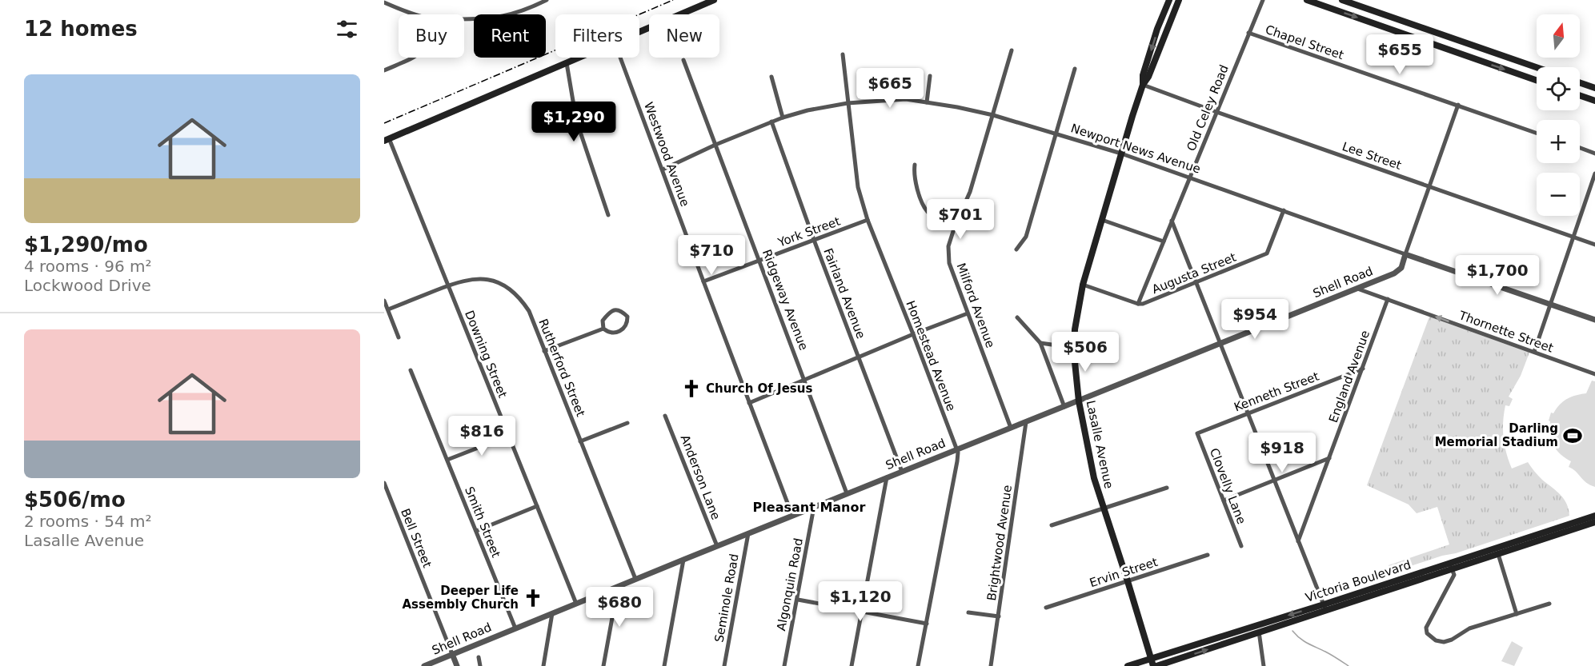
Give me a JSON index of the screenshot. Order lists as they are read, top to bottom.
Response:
{
  "streets": {
    "main road": ["Lasalle Avenue", "Victoria Boulevard"],
    "street": [
      "Chapel Street",
      "Old Celey Road",
      "Newport News Avenue",
      "Westwood Avenue",
      "Lee Street",
      "York Street",
      "Augusta Street",
      "Shell Road",
      "Fairland Avenue",
      "Ridgeway Avenue",
      "Milford Avenue",
      "Thornette Street",
      "Downing Street",
      "Homestead Avenue",
      "Rutherford Street",
      "England Avenue",
      "Kenneth Street",
      "Anderson Lane",
      "Clovelly Lane",
      "Smith Street",
      "Bell Street",
      "Brightwood Avenue",
      "Ervin Street",
      "Algonquin Road",
      "Seminole Road"
    ]
  },
  "crossings": [
    ["Chapel Street", "Old Celey Road"],
    ["Old Celey Road", "Newport News Avenue"],
    ["Old Celey Road", "Lee Street"],
    ["Old Celey Road", "Augusta Street"],
    ["Newport News Avenue", "Westwood Avenue"],
    ["Newport News Avenue", "Augusta Street"],
    ["Newport News Avenue", "Shell Road"],
    ["Newport News Avenue", "Fairland Avenue"],
    ["Newport News Avenue", "Ridgeway Avenue"],
    ["Newport News Avenue", "Milford Avenue"],
    ["Newport News Avenue", "Homestead Avenue"],
    ["Newport News Avenue", "Lasalle Avenue"],
    ["Westwood Avenue", "York Street"],
    ["Westwood Avenue", "Shell Road"],
    ["Lee Street", "Lasalle Avenue"],
    ["York Street", "Fairland Avenue"],
    ["York Street", "Ridgeway Avenue"],
    ["York Street", "Homestead Avenue"],
    ["Shell Road", "Fairland Avenue"],
    ["Shell Road", "Ridgeway Avenue"],
    ["Shell Road", "Milford Avenue"],
    ["Shell Road", "Thornette Street"],
    ["Shell Road", "Downing Street"],
    ["Shell Road", "Homestead Avenue"],
    ["Shell Road", "Rutherford Street"],
    ["Shell Road", "Lasalle Avenue"],
    ["Shell Road", "Anderson Lane"],
    ["Shell Road", "Smith Street"],
    ["Shell Road", "Bell Street"],
    ["Shell Road", "Brightwood Avenue"],
    ["Shell Road", "Algonquin Road"],
    ["Shell Road", "Seminole Road"],
    ["Thornette Street", "England Avenue"],
    ["Downing Street", "Rutherford Street"],
    ["England Avenue", "Kenneth Street"],
    ["Kenneth Street", "Clovelly Lane"],
    ["Lasalle Avenue", "Ervin Street"],
    ["Lasalle Avenue", "Victoria Boulevard"]
  ],
  "one_way": ["Thornette Street"],
  "districts": ["Pleasant Manor"],
  "places": {
    "church": ["Church Of Jesus", "Deeper Life Assembly Church"],
    "sports": ["Darling Memorial Stadium"]
  },
  "north": "top",
  "page": {
    "heading": "12 homes",
    "map_buttons": ["+", "−"],
    "chip": [
      "Buy",
      "Rent",
      "Filters",
      "New"
    ],
    "price": [
      "$655",
      "$665",
      "$1,290",
      "$701",
      "$710",
      "$1,700",
      "$954",
      "$506",
      "$816",
      "$918",
      "$1,120",
      "$680"
    ],
    "list": [
      {
        "name": "$1,290/mo",
        "note": "4 rooms · 96 m² · Lockwood Drive"
      },
      {
        "name": "$506/mo",
        "note": "2 rooms · 54 m² · Lasalle Avenue"
      }
    ]
  }
}
